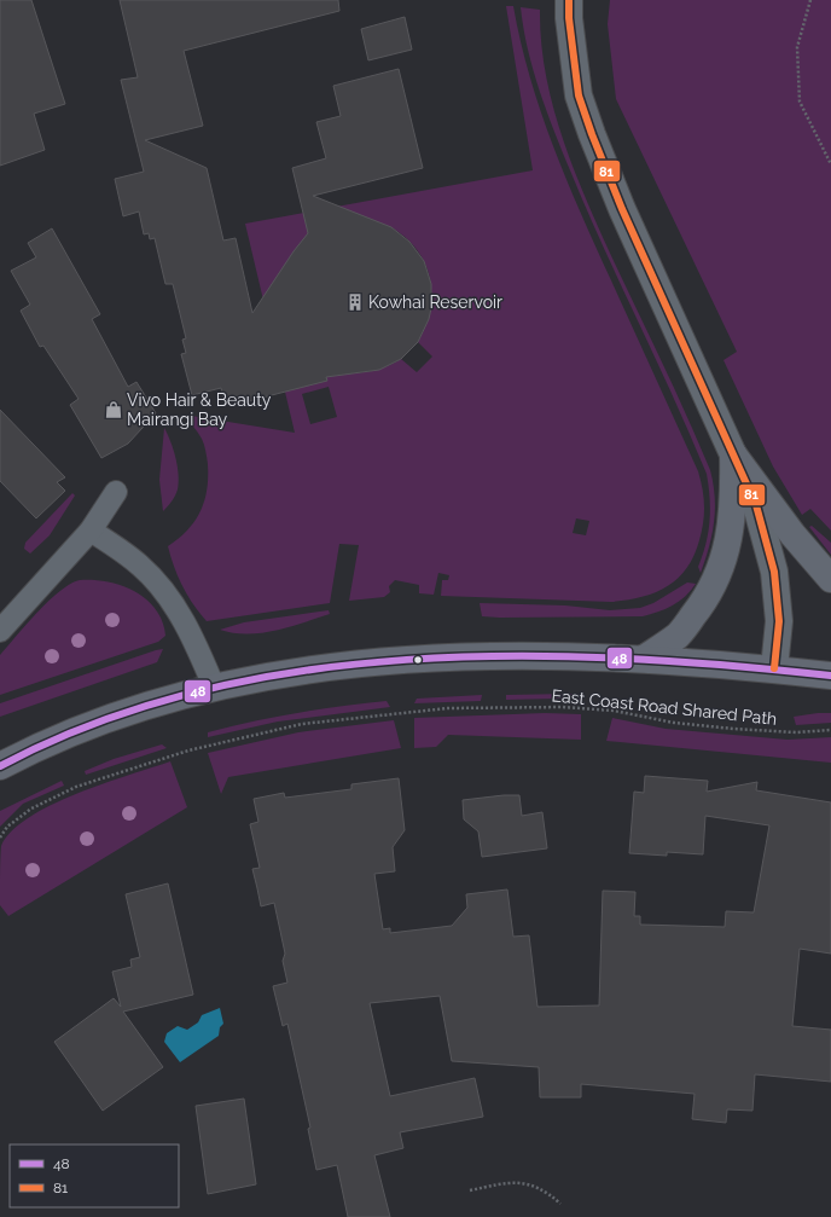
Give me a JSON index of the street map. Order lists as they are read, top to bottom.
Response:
{
  "streets": {
    "path": ["East Coast Road Shared Path"]
  },
  "places": {
    "building": ["Kowhai Reservoir"],
    "shop": ["Vivo Hair & Beauty Mairangi Bay"]
  },
  "lines": ["transit line 81", "transit line 48"],
  "legend": ["48", "81"]
}
